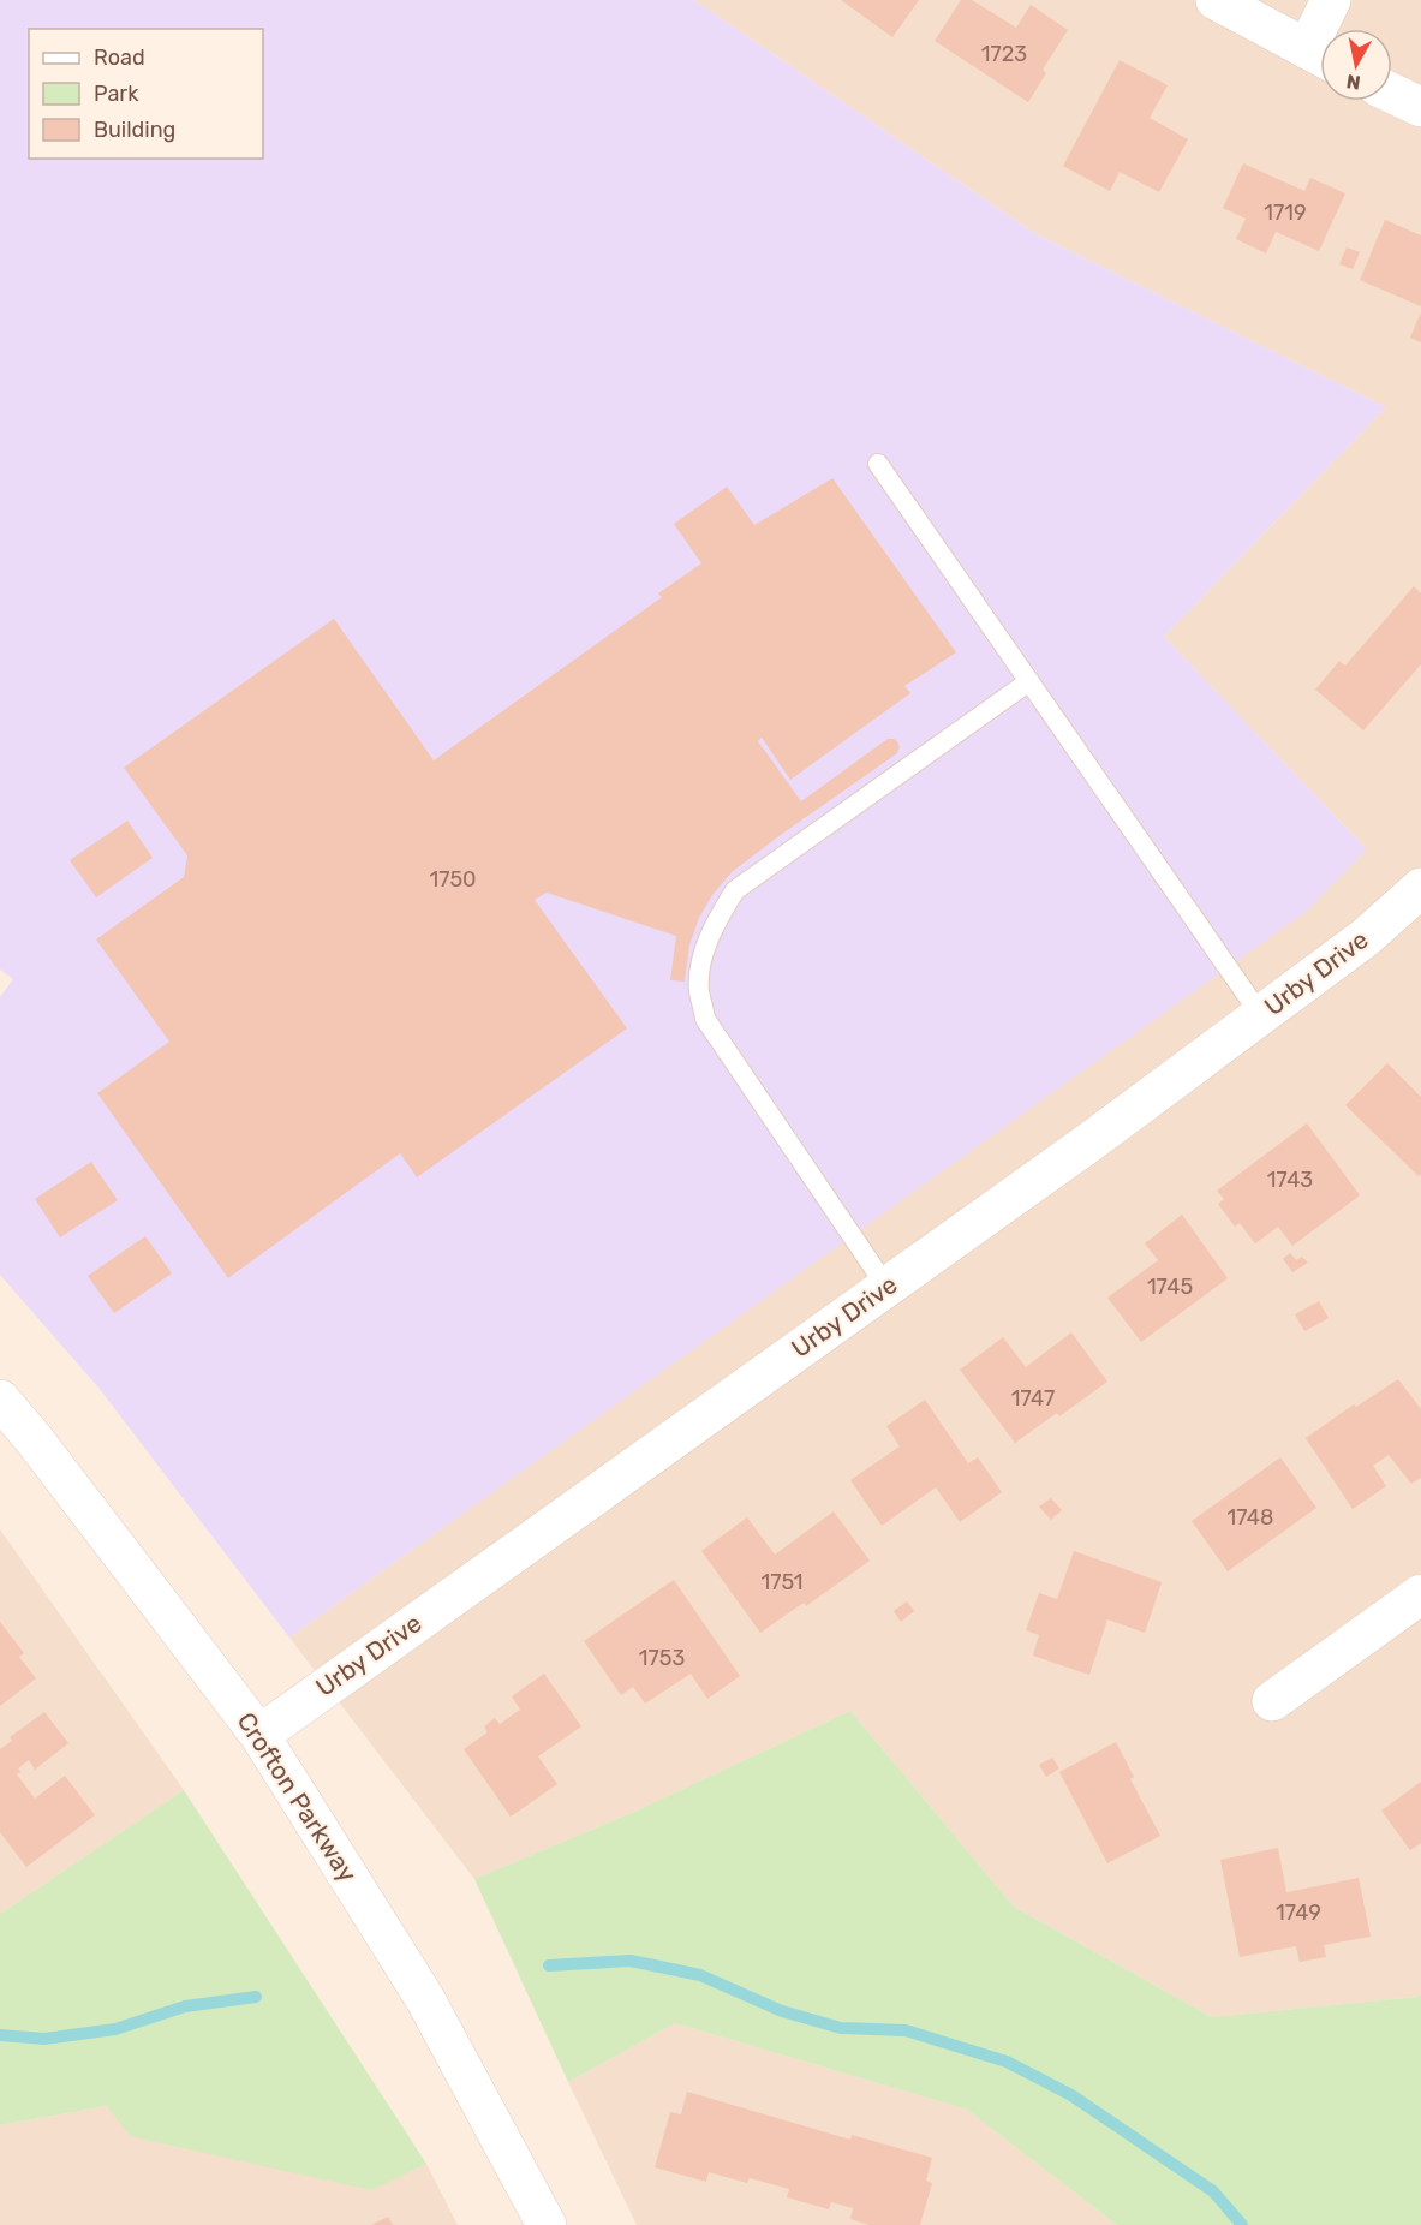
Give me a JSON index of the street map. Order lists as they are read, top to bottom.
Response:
{
  "streets": {
    "street": ["Urby Drive", "Crofton Parkway"]
  },
  "crossings": [
    ["Urby Drive", "Crofton Parkway"]
  ],
  "house_numbers": [
    "1723",
    "1719",
    "1750",
    "1743",
    "1745",
    "1747",
    "1748",
    "1751",
    "1753",
    "1749"
  ],
  "legend": ["Road", "Park", "Building"],
  "north": "bottom"
}
